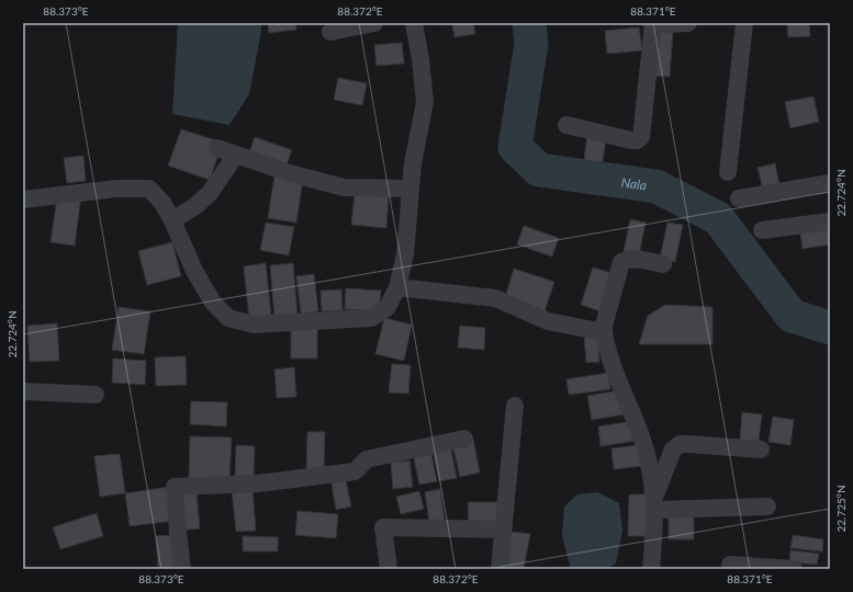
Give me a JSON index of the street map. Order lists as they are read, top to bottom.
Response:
{
  "water": ["Nala"],
  "coordinates": [
    "88.373°E",
    "88.372°E",
    "88.371°E",
    "22.724°N",
    "22.725°N"
  ]
}
